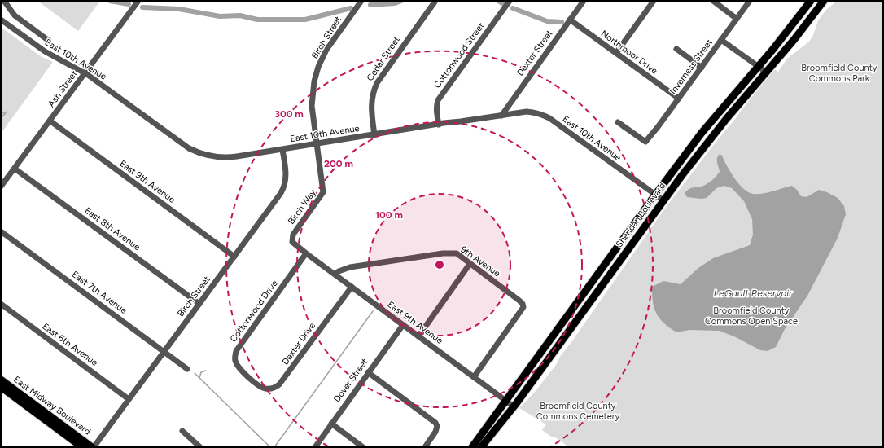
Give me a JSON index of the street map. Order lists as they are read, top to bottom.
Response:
{
  "streets": {
    "main road": ["Sheridan Boulevard", "East Midway Boulevard"],
    "street": [
      "Birch Street",
      "Northmoor Drive",
      "Dexter Street",
      "Cottonwood Street",
      "Cedar Street",
      "East 10th Avenue",
      "Inverness Street",
      "Ash Street",
      "East 9th Avenue",
      "Birch Way",
      "East 8th Avenue",
      "9th Avenue",
      "East 7th Avenue",
      "Cottonwood Drive",
      "Dexter Drive",
      "East 6th Avenue",
      "Dover Street"
    ]
  },
  "crossings": [
    ["Birch Street", "East 10th Avenue"],
    ["Birch Street", "East 9th Avenue"],
    ["Birch Street", "Birch Way"],
    ["Birch Street", "East 8th Avenue"],
    ["Birch Street", "East 7th Avenue"],
    ["Birch Street", "East 6th Avenue"],
    ["Birch Street", "East Midway Boulevard"],
    ["Northmoor Drive", "Dexter Street"],
    ["Northmoor Drive", "Inverness Street"],
    ["Dexter Street", "East 10th Avenue"],
    ["Cottonwood Street", "East 10th Avenue"],
    ["Cedar Street", "East 10th Avenue"],
    ["East 10th Avenue", "Ash Street"],
    ["East 10th Avenue", "Birch Way"],
    ["East 10th Avenue", "Sheridan Boulevard"],
    ["Ash Street", "East 9th Avenue"],
    ["Ash Street", "East 8th Avenue"],
    ["East 9th Avenue", "Birch Way"],
    ["East 9th Avenue", "Sheridan Boulevard"],
    ["East 9th Avenue", "9th Avenue"],
    ["East 9th Avenue", "Cottonwood Drive"],
    ["East 9th Avenue", "Dexter Drive"],
    ["East 9th Avenue", "Dover Street"],
    ["Birch Way", "Cottonwood Drive"],
    ["Cottonwood Drive", "Dexter Drive"]
  ],
  "water": ["LeGault Reservoir"],
  "parks": ["Broomfield County Commons Park", "Broomfield County Commons Open Space", "Broomfield County Commons Cemetery"],
  "rings": ["300 m", "200 m", "100 m"]
}
